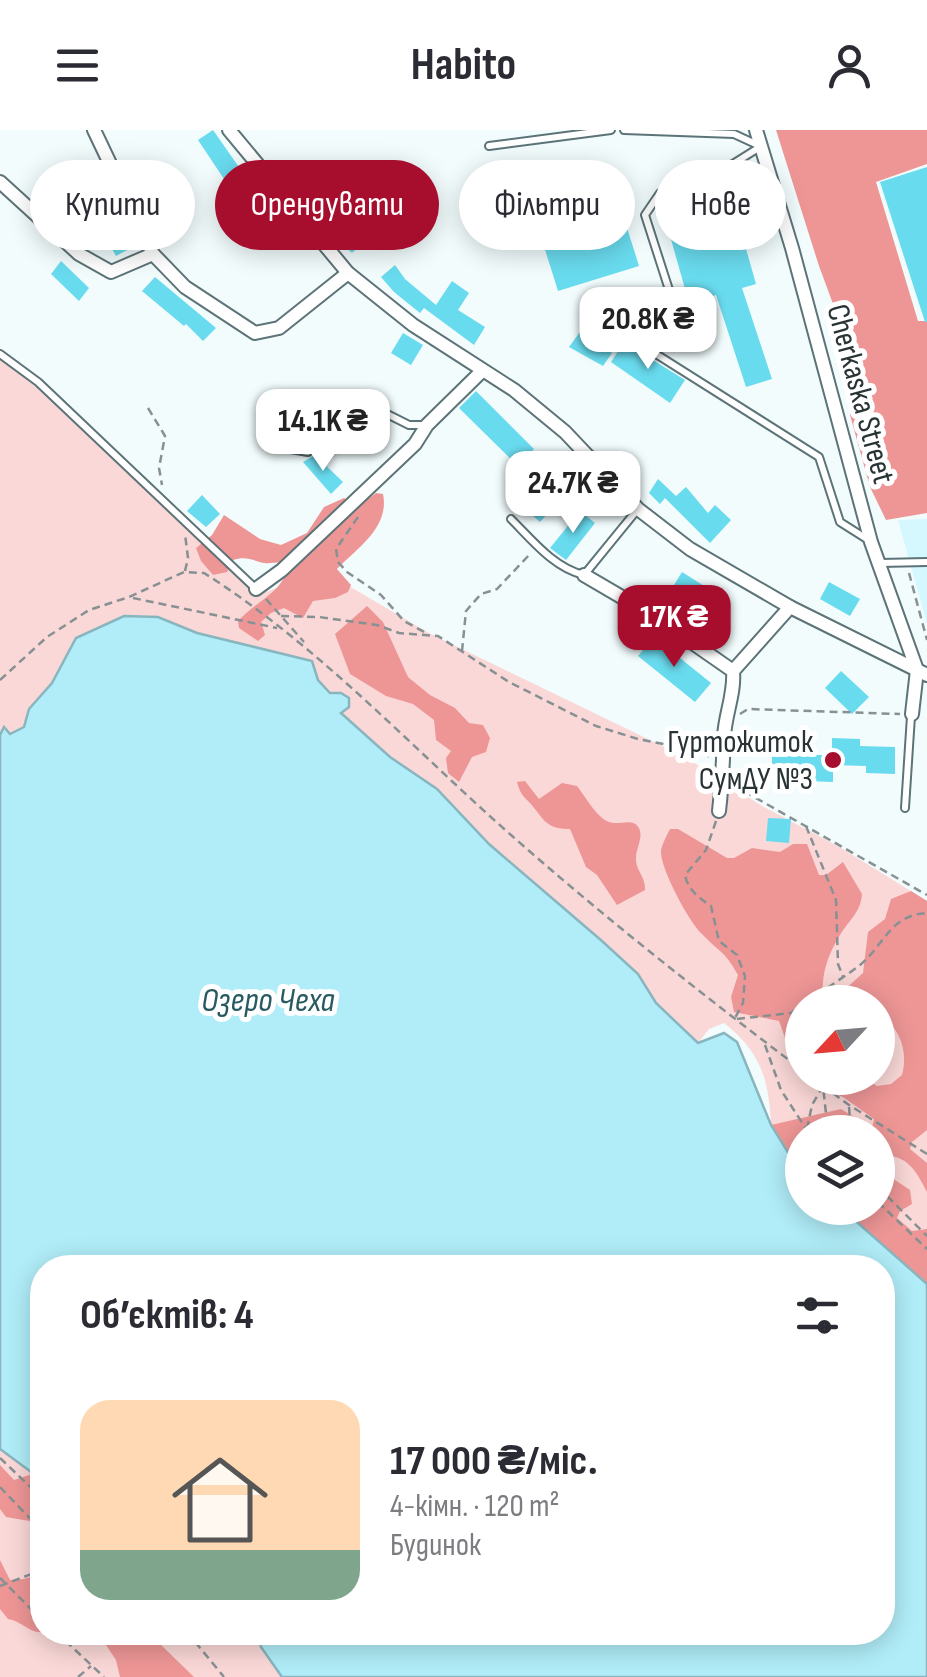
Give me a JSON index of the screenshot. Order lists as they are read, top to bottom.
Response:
{
  "streets": {
    "street": ["Cherkaska Street"]
  },
  "water": ["Озеро Чеха"],
  "places": ["Гуртожиток СумДУ №3"],
  "north": "bottom left",
  "page": {
    "header": "Habito",
    "chip": [
      "Купити",
      "Орендувати",
      "Фільтри",
      "Нове"
    ],
    "price": [
      "20.8K ₴",
      "14.1K ₴",
      "24.7K ₴",
      "17K ₴"
    ],
    "heading": "Об’єктів: 4",
    "list": [
      {
        "name": "17 000 ₴/міс.",
        "note": "4-кімн. · 120 m² · Будинок"
      }
    ]
  }
}
